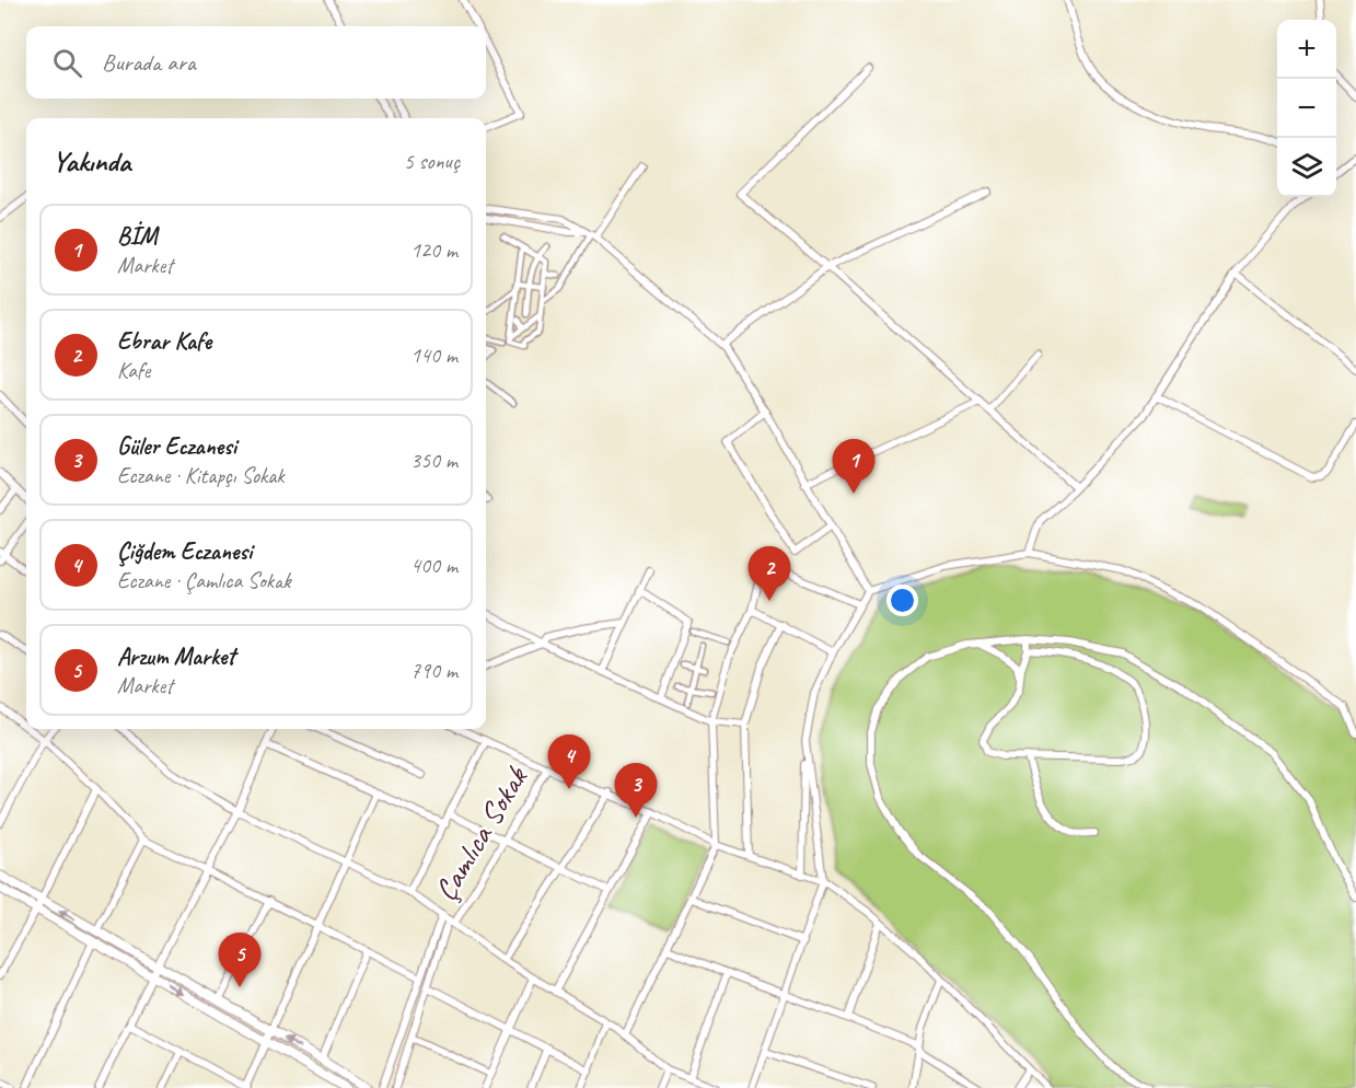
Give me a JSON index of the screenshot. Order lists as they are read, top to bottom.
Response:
{
  "streets": {
    "street": ["Çamlıca Sokak"]
  },
  "page": {
    "map_buttons": ["+", "−"],
    "search": "Burada ara",
    "heading": ["Yakında", "5 sonuç"],
    "list": [
      {
        "mark": "1",
        "name": "BİM",
        "note": "Market",
        "value": "120 m"
      },
      {
        "mark": "2",
        "name": "Ebrar Kafe",
        "note": "Kafe",
        "value": "140 m"
      },
      {
        "mark": "3",
        "name": "Güler Eczanesi",
        "note": "Eczane · Kitapçı Sokak",
        "value": "350 m"
      },
      {
        "mark": "4",
        "name": "Çiğdem Eczanesi",
        "note": "Eczane · Çamlıca Sokak",
        "value": "400 m"
      },
      {
        "mark": "5",
        "name": "Arzum Market",
        "note": "Market",
        "value": "790 m"
      }
    ],
    "pins": [
      "1",
      "2",
      "4",
      "3",
      "5"
    ]
  }
}
